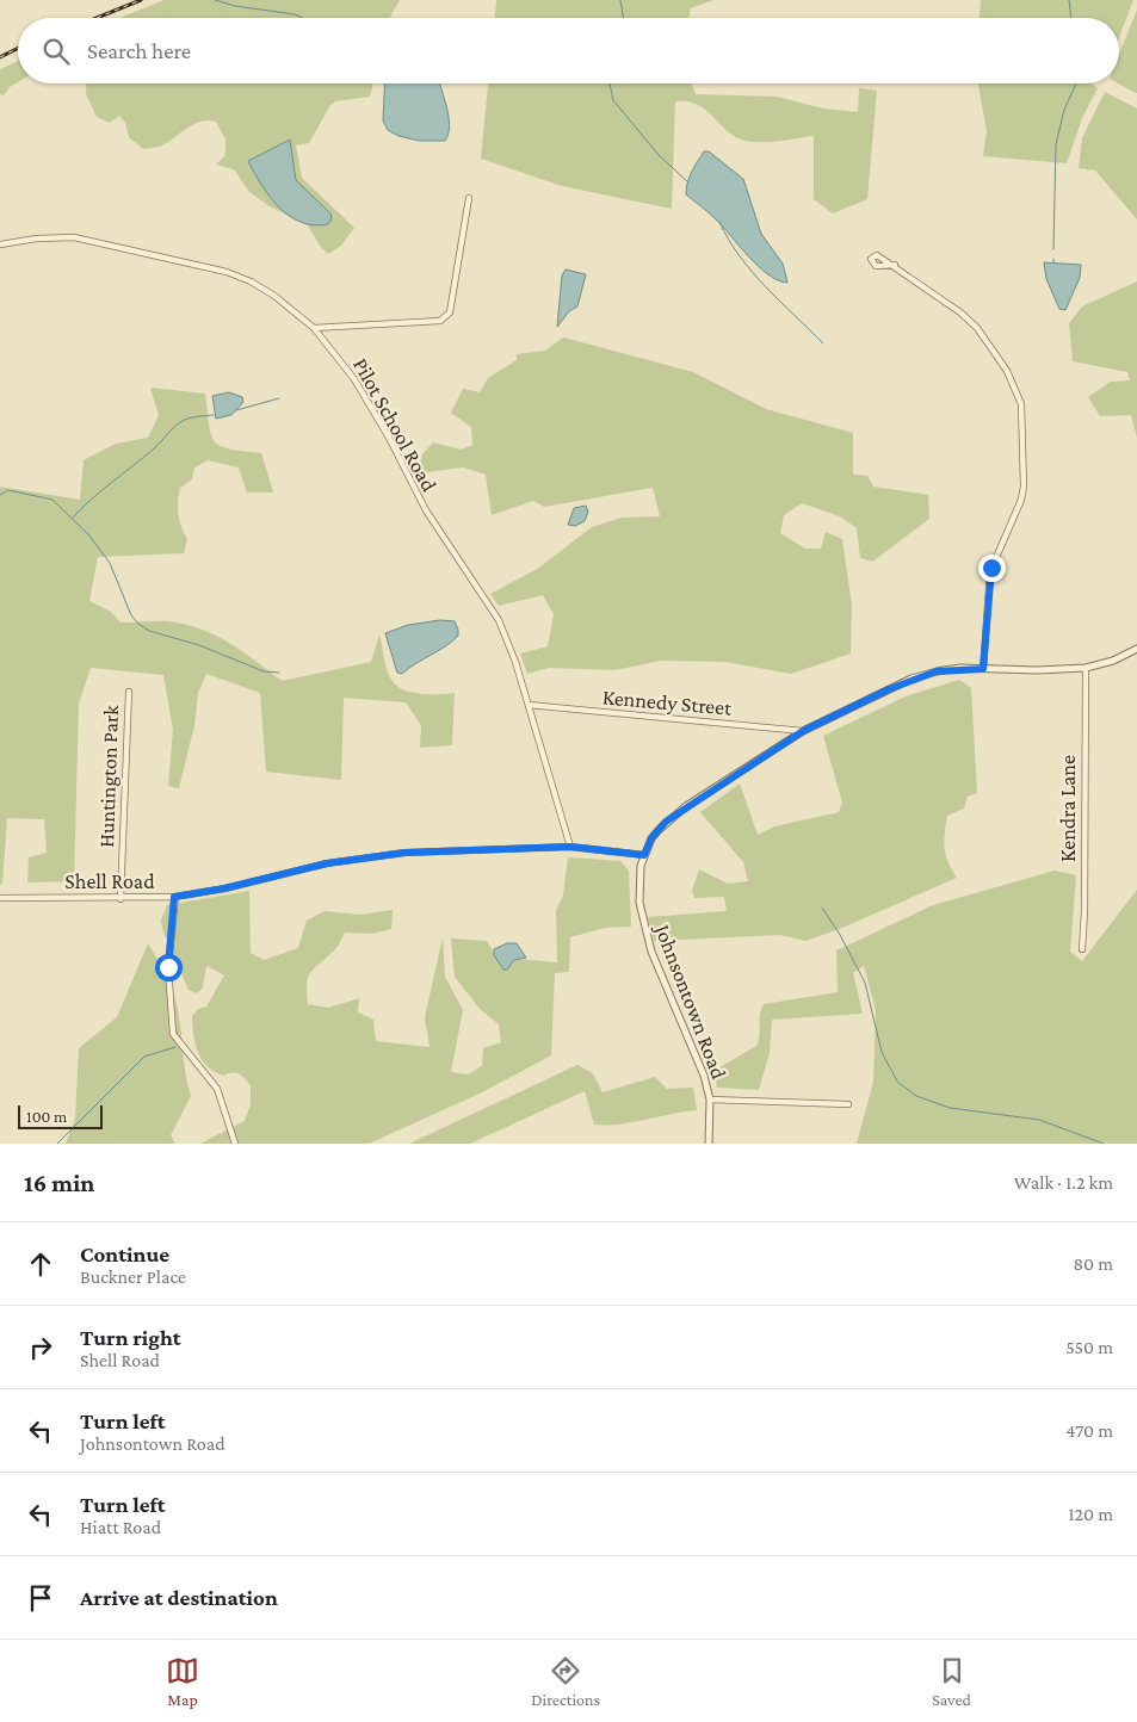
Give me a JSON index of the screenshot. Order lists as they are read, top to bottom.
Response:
{
  "streets": {
    "street": [
      "Pilot School Road",
      "Kennedy Street",
      "Huntington Park",
      "Kendra Lane",
      "Shell Road",
      "Johnsontown Road"
    ]
  },
  "crossings": [
    ["Pilot School Road", "Kennedy Street"],
    ["Pilot School Road", "Shell Road"],
    ["Kennedy Street", "Johnsontown Road"],
    ["Huntington Park", "Shell Road"],
    ["Kendra Lane", "Johnsontown Road"],
    ["Shell Road", "Johnsontown Road"]
  ],
  "scale_bar": "100 m",
  "page": {
    "search": "Search here",
    "scale": "100 m",
    "heading": ["16 min", "Walk · 1.2 km"],
    "list": [
      ["Continue", "Buckner Place", "80 m"],
      ["Turn right", "Shell Road", "550 m"],
      ["Turn left", "Johnsontown Road", "470 m"],
      ["Turn left", "Hiatt Road", "120 m"],
      "Arrive at destination"
    ],
    "nav": ["Map", "Directions", "Saved"]
  }
}
